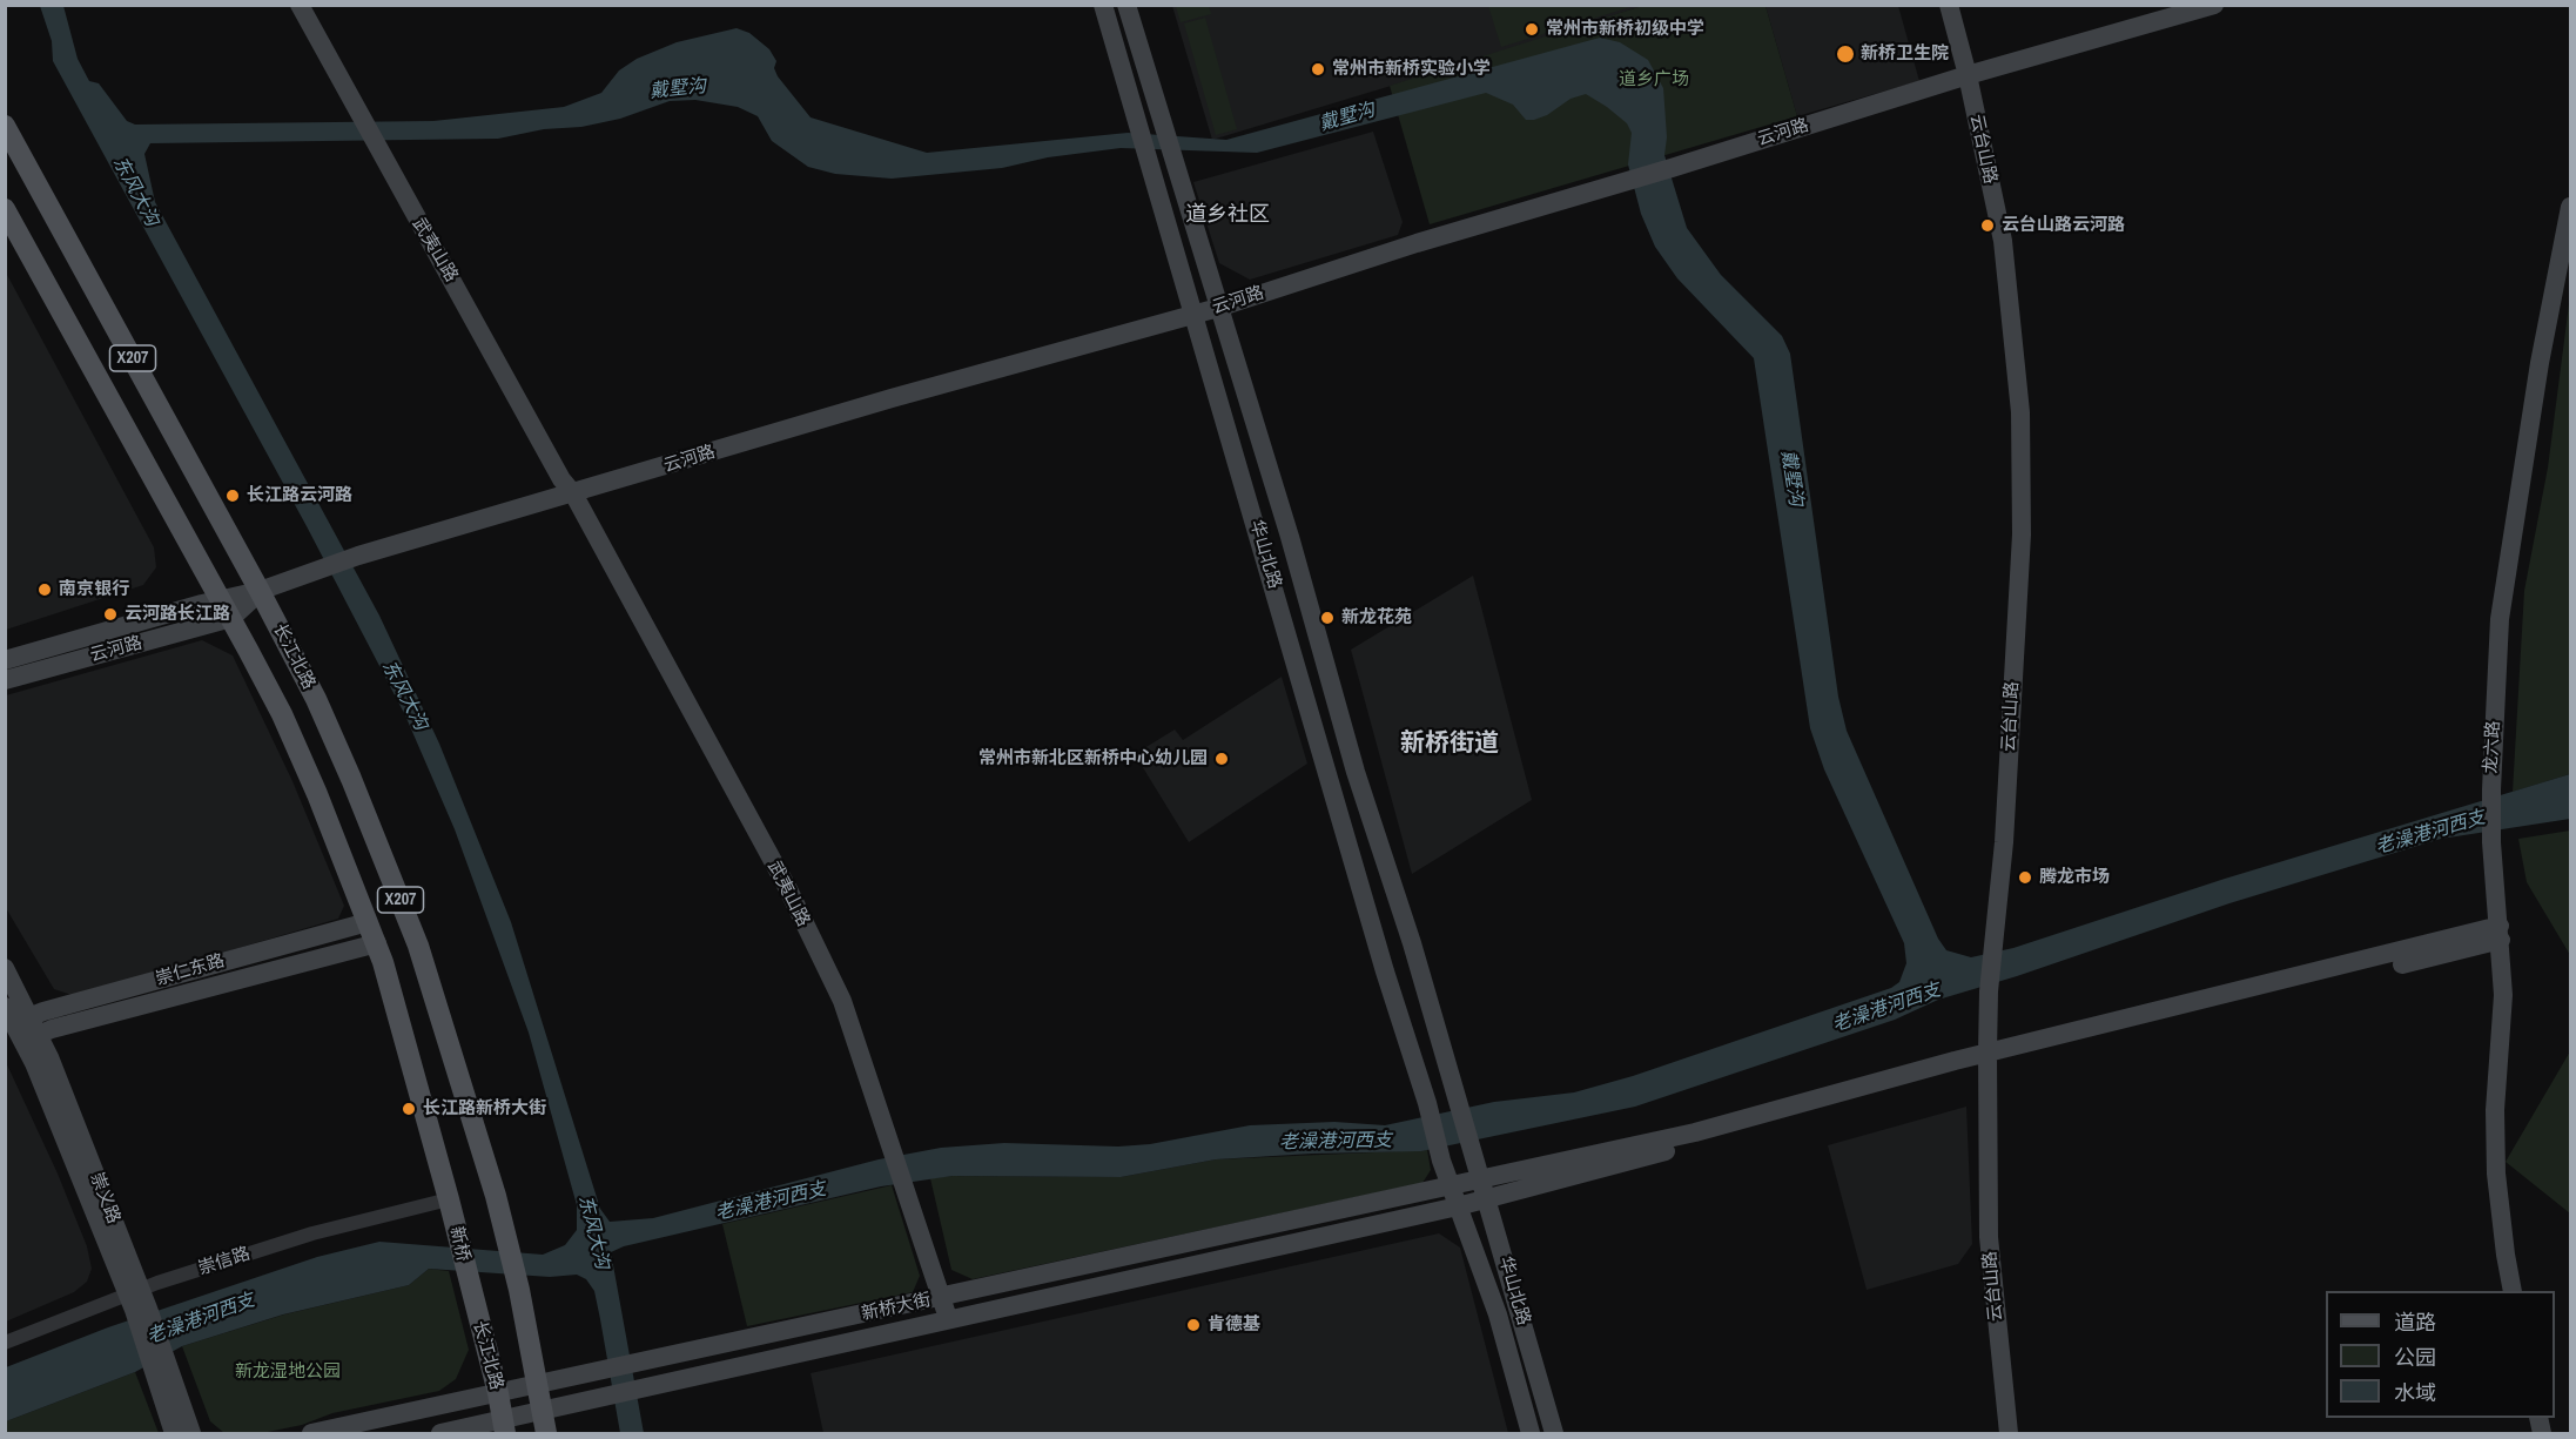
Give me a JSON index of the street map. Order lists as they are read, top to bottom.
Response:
{
  "streets": {
    "main road": ["X207", "长江北路", "新桥"],
    "street": [
      "云河路",
      "云台山路",
      "武夷山路",
      "华山北路",
      "龙六路",
      "崇仁东路",
      "崇义路",
      "崇信路",
      "新桥大街"
    ]
  },
  "crossings": [
    ["云河路", "云台山路"],
    ["云河路", "武夷山路"],
    ["云河路", "华山北路"],
    ["云河路", "长江北路"],
    ["云台山路", "新桥大街"],
    ["武夷山路", "新桥大街"],
    ["华山北路", "新桥大街"],
    ["长江北路", "崇仁东路"],
    ["长江北路", "新桥"],
    ["长江北路", "崇信路"],
    ["长江北路", "新桥大街"],
    ["崇仁东路", "崇义路"],
    ["崇义路", "崇信路"],
    ["新桥", "崇信路"]
  ],
  "districts": ["道乡社区", "新桥街道"],
  "water": ["戴墅沟", "东风大沟", "老澡港河西支"],
  "parks": ["道乡广场", "新龙湿地公园"],
  "places": [
    "常州市新桥初级中学",
    "新桥卫生院",
    "常州市新桥实验小学",
    "云台山路云河路",
    "长江路云河路",
    "南京银行",
    "云河路长江路",
    "新龙花苑",
    "常州市新北区新桥中心幼儿园",
    "腾龙市场",
    "长江路新桥大街",
    "肯德基"
  ],
  "legend": ["道路", "公园", "水域"]
}
